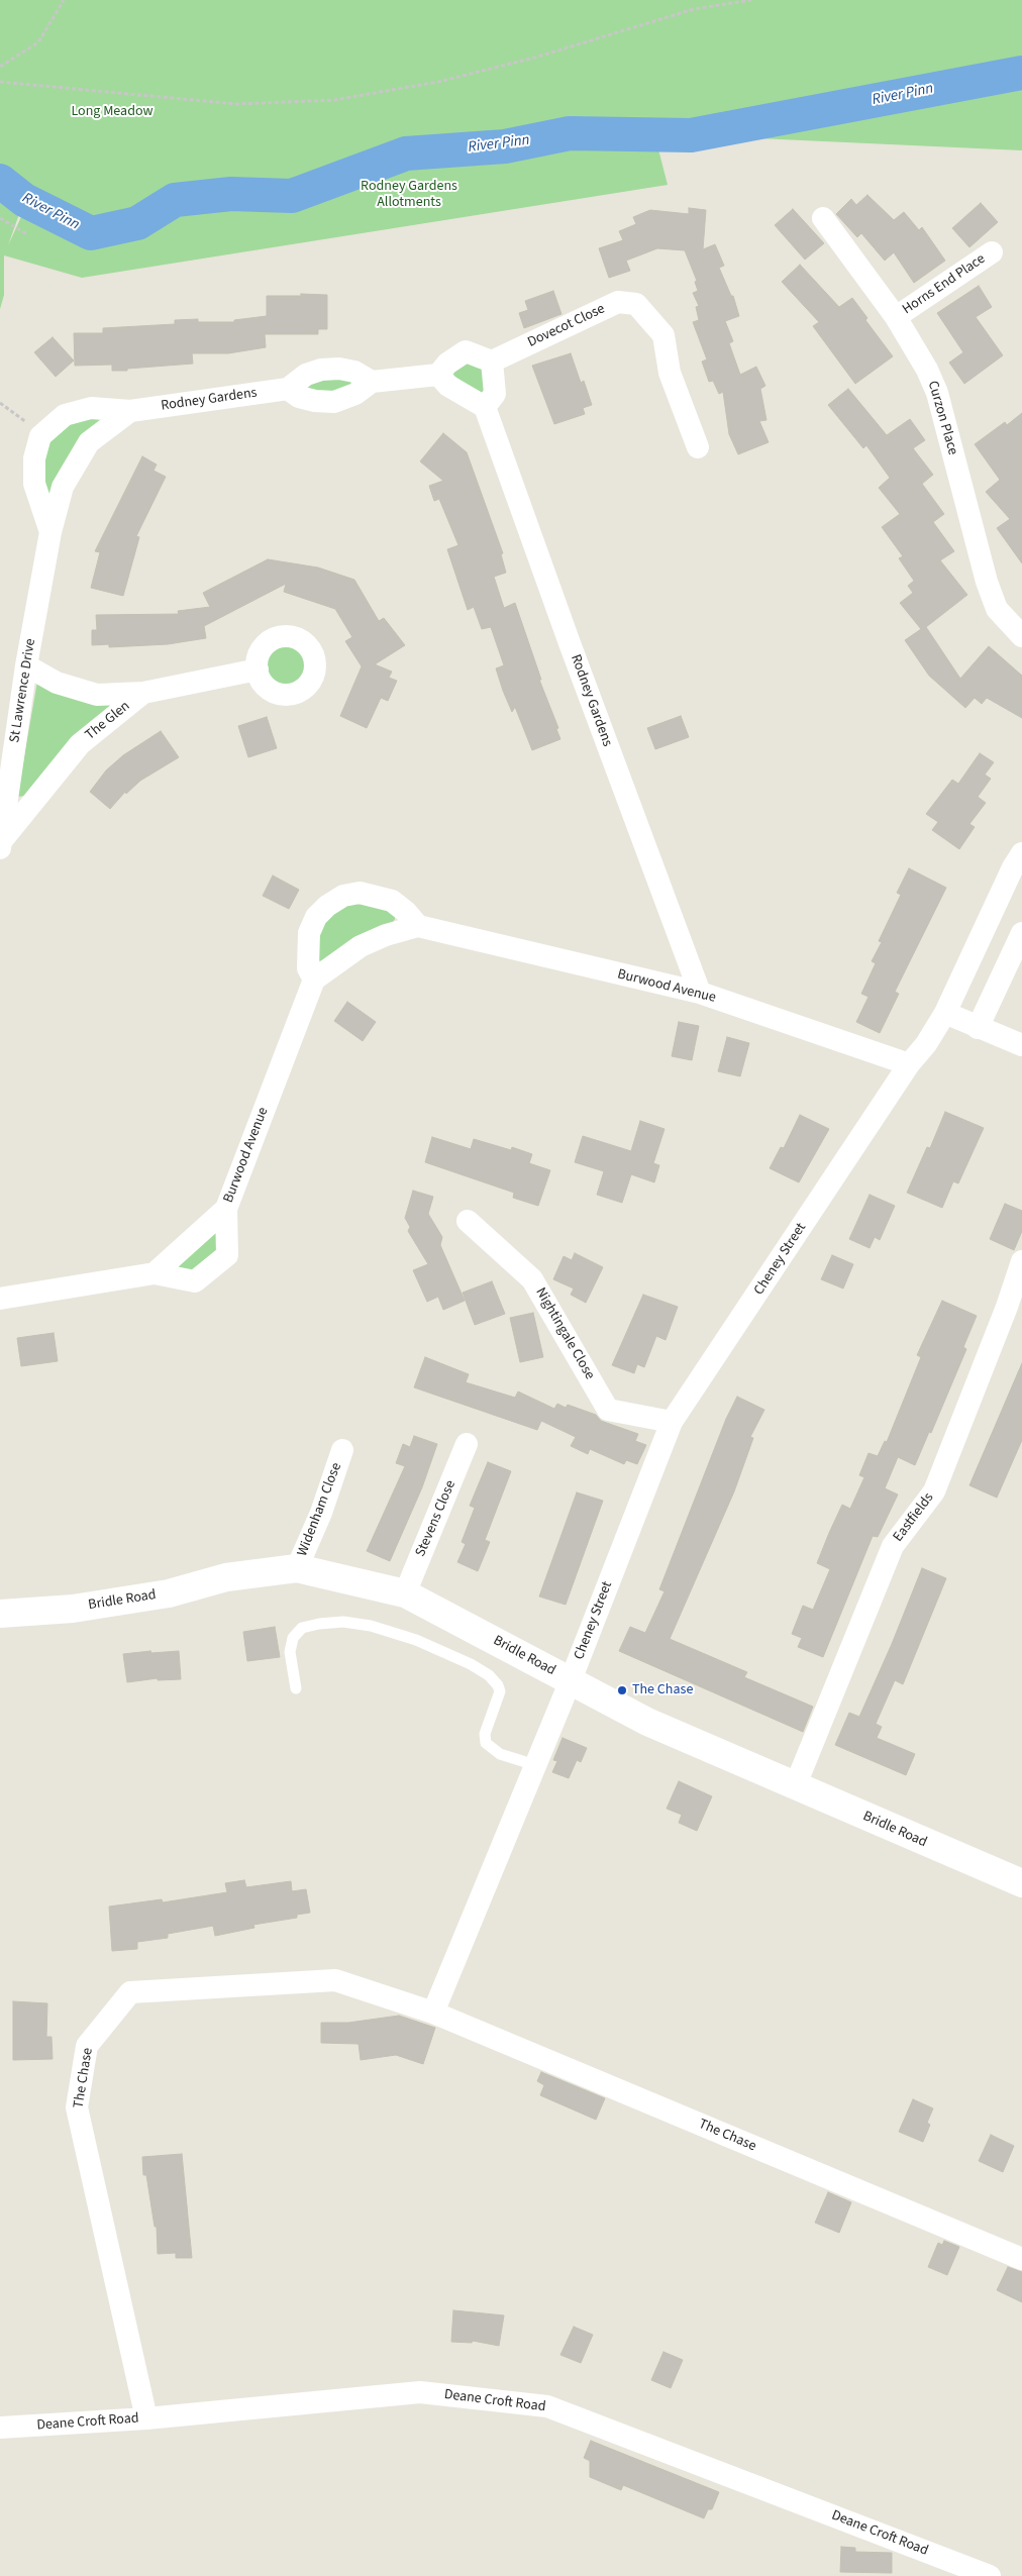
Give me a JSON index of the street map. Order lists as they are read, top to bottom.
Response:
{
  "streets": {
    "street": [
      "Horns End Place",
      "Dovecot Close",
      "Rodney Gardens",
      "Curzon Place",
      "St Lawrence Drive",
      "The Glen",
      "Burwood Avenue",
      "Cheney Street",
      "Nightingale Close",
      "Widenham Close",
      "Eastfields",
      "Stevens Close",
      "Bridle Road",
      "The Chase",
      "Deane Croft Road"
    ]
  },
  "crossings": [
    ["Horns End Place", "Curzon Place"],
    ["Rodney Gardens", "St Lawrence Drive"],
    ["Rodney Gardens", "Burwood Avenue"],
    ["St Lawrence Drive", "The Glen"],
    ["Burwood Avenue", "Cheney Street"],
    ["Cheney Street", "Nightingale Close"],
    ["Cheney Street", "Bridle Road"],
    ["Widenham Close", "Bridle Road"],
    ["Eastfields", "Bridle Road"],
    ["Stevens Close", "Bridle Road"],
    ["The Chase", "Deane Croft Road"]
  ],
  "water": ["River Pinn"],
  "parks": ["Long Meadow", "Rodney Gardens Allotments"],
  "places": ["The Chase"]
}
